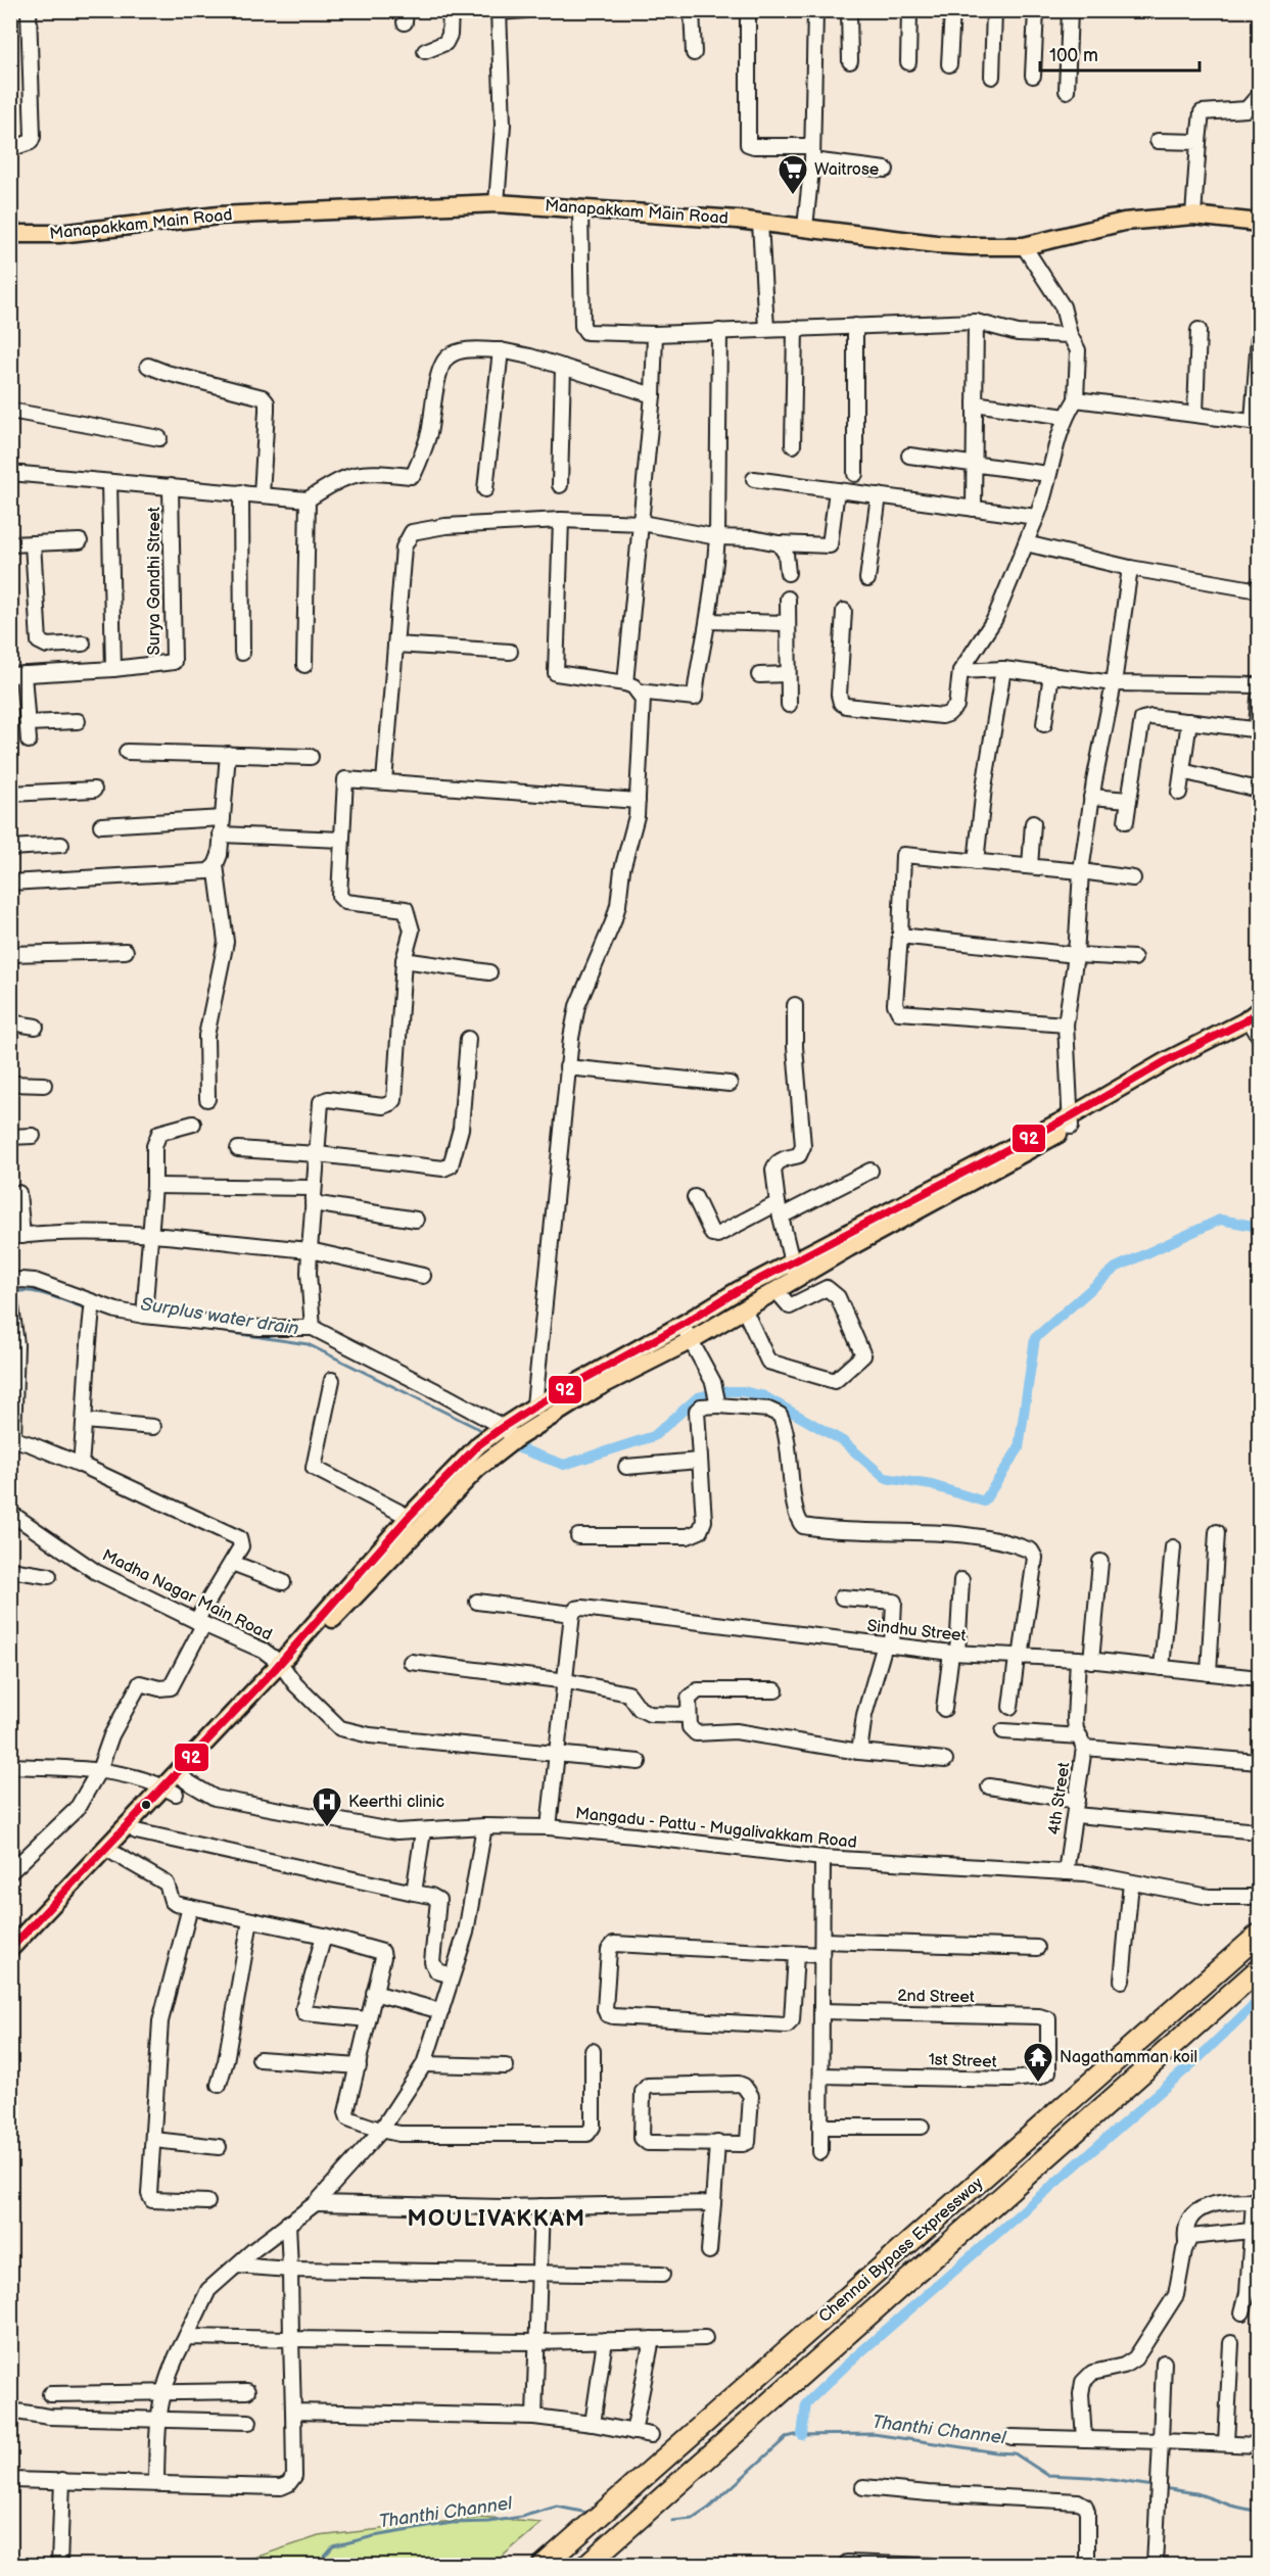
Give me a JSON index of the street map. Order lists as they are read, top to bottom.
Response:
{
  "streets": {
    "highway": ["Chennai Bypass Expressway"],
    "main road": ["Manapakkam Main Road"],
    "street": [
      "Surya Gandhi Street",
      "Madha Nagar Main Road",
      "Sindhu Street",
      "4th Street",
      "Mangadu - Pattu - Mugalivakkam Road",
      "2nd Street",
      "1st Street"
    ]
  },
  "crossings": [
    ["Sindhu Street", "4th Street"],
    ["4th Street", "Mangadu - Pattu - Mugalivakkam Road"],
    ["2nd Street", "1st Street"]
  ],
  "districts": ["MOULIVAKKAM"],
  "water": ["Surplus water drain", "Thanthi Channel"],
  "places": {
    "supermarket": ["Waitrose"],
    "hospital": ["Keerthi clinic"],
    "temple": ["Nagathamman koil"]
  },
  "lines": ["transit line 92"],
  "scale_bar": "100 m"
}
